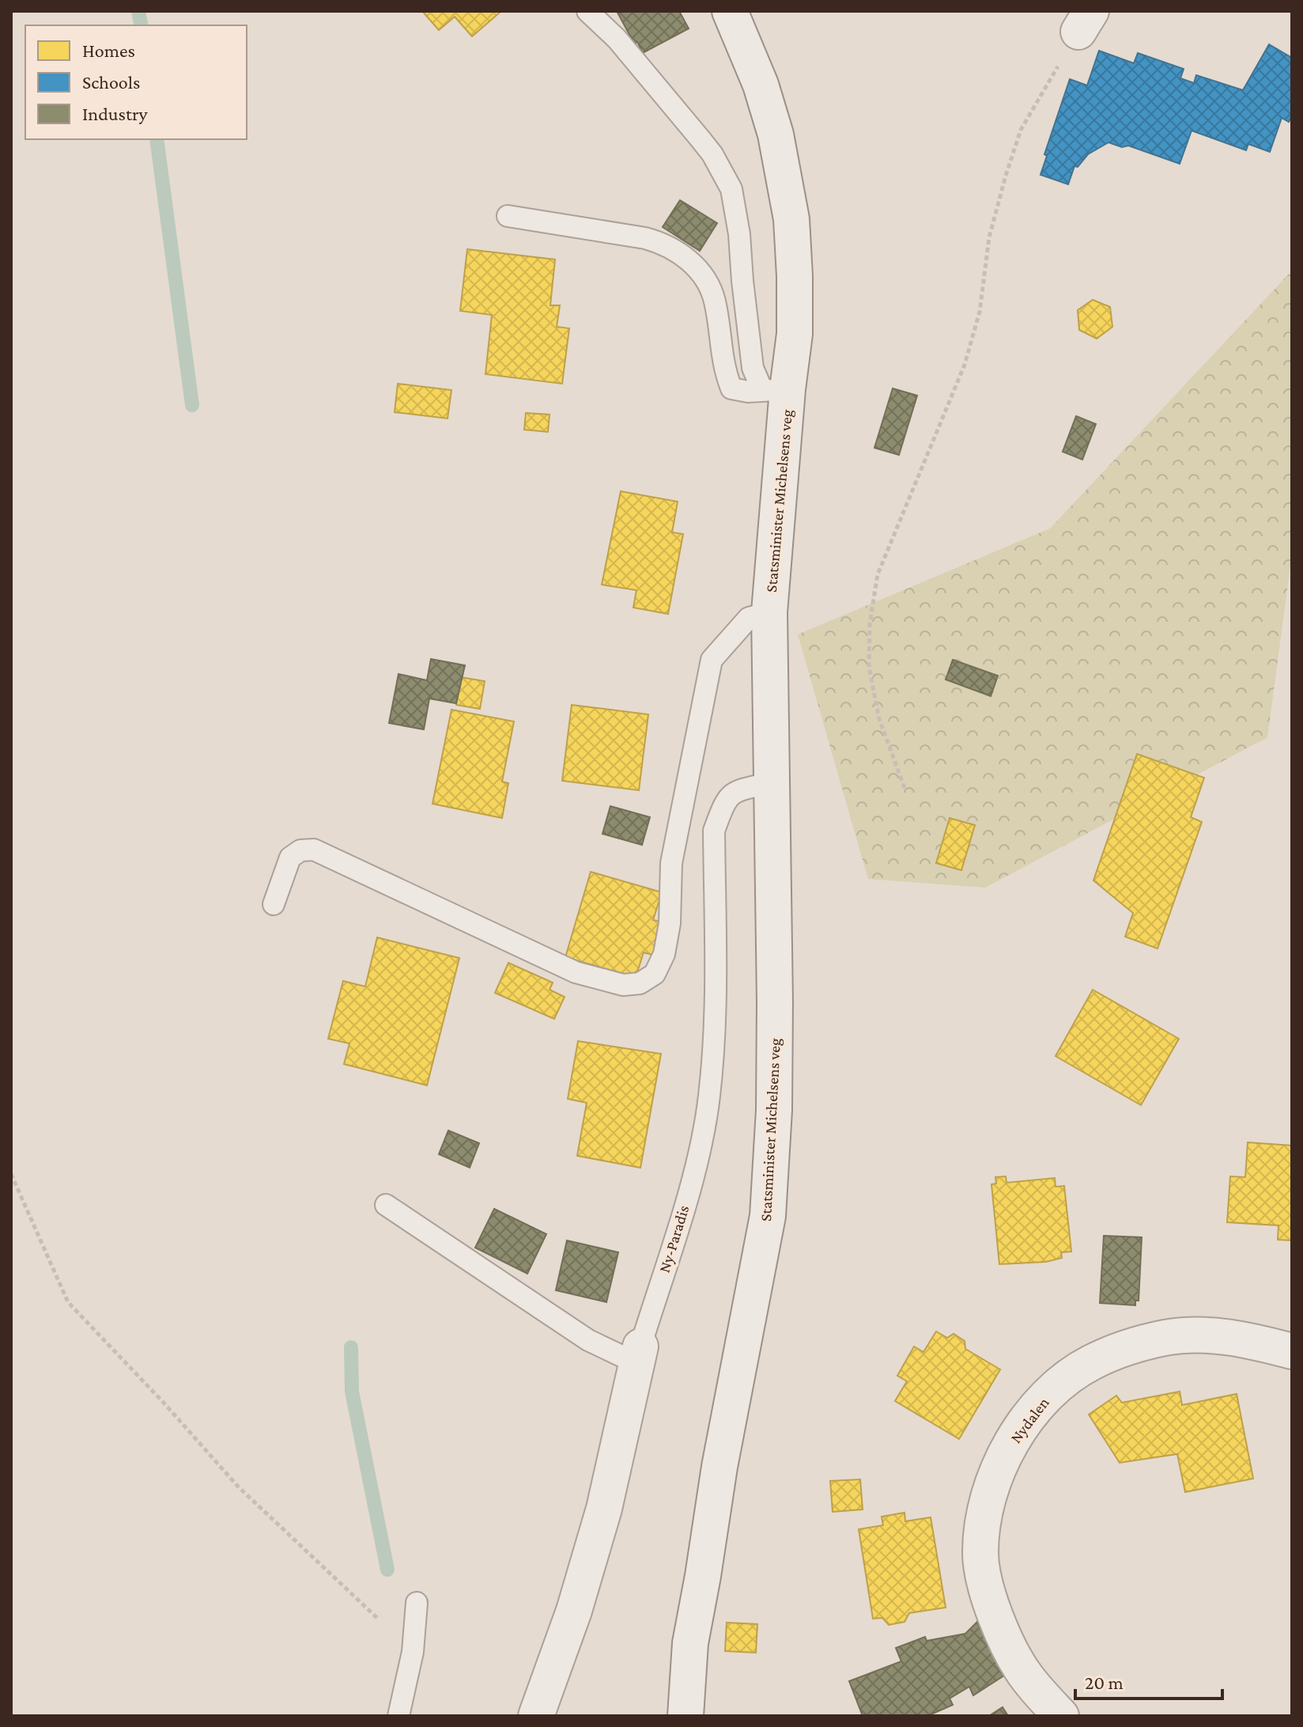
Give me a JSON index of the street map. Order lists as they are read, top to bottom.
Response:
{
  "streets": {
    "main road": ["Statsminister Michelsens veg", "Ny-Paradis", "Nydalen"]
  },
  "crossings": [
    ["Statsminister Michelsens veg", "Ny-Paradis"]
  ],
  "legend": ["Homes", "Schools", "Industry"],
  "scale_bar": "20 m"
}
